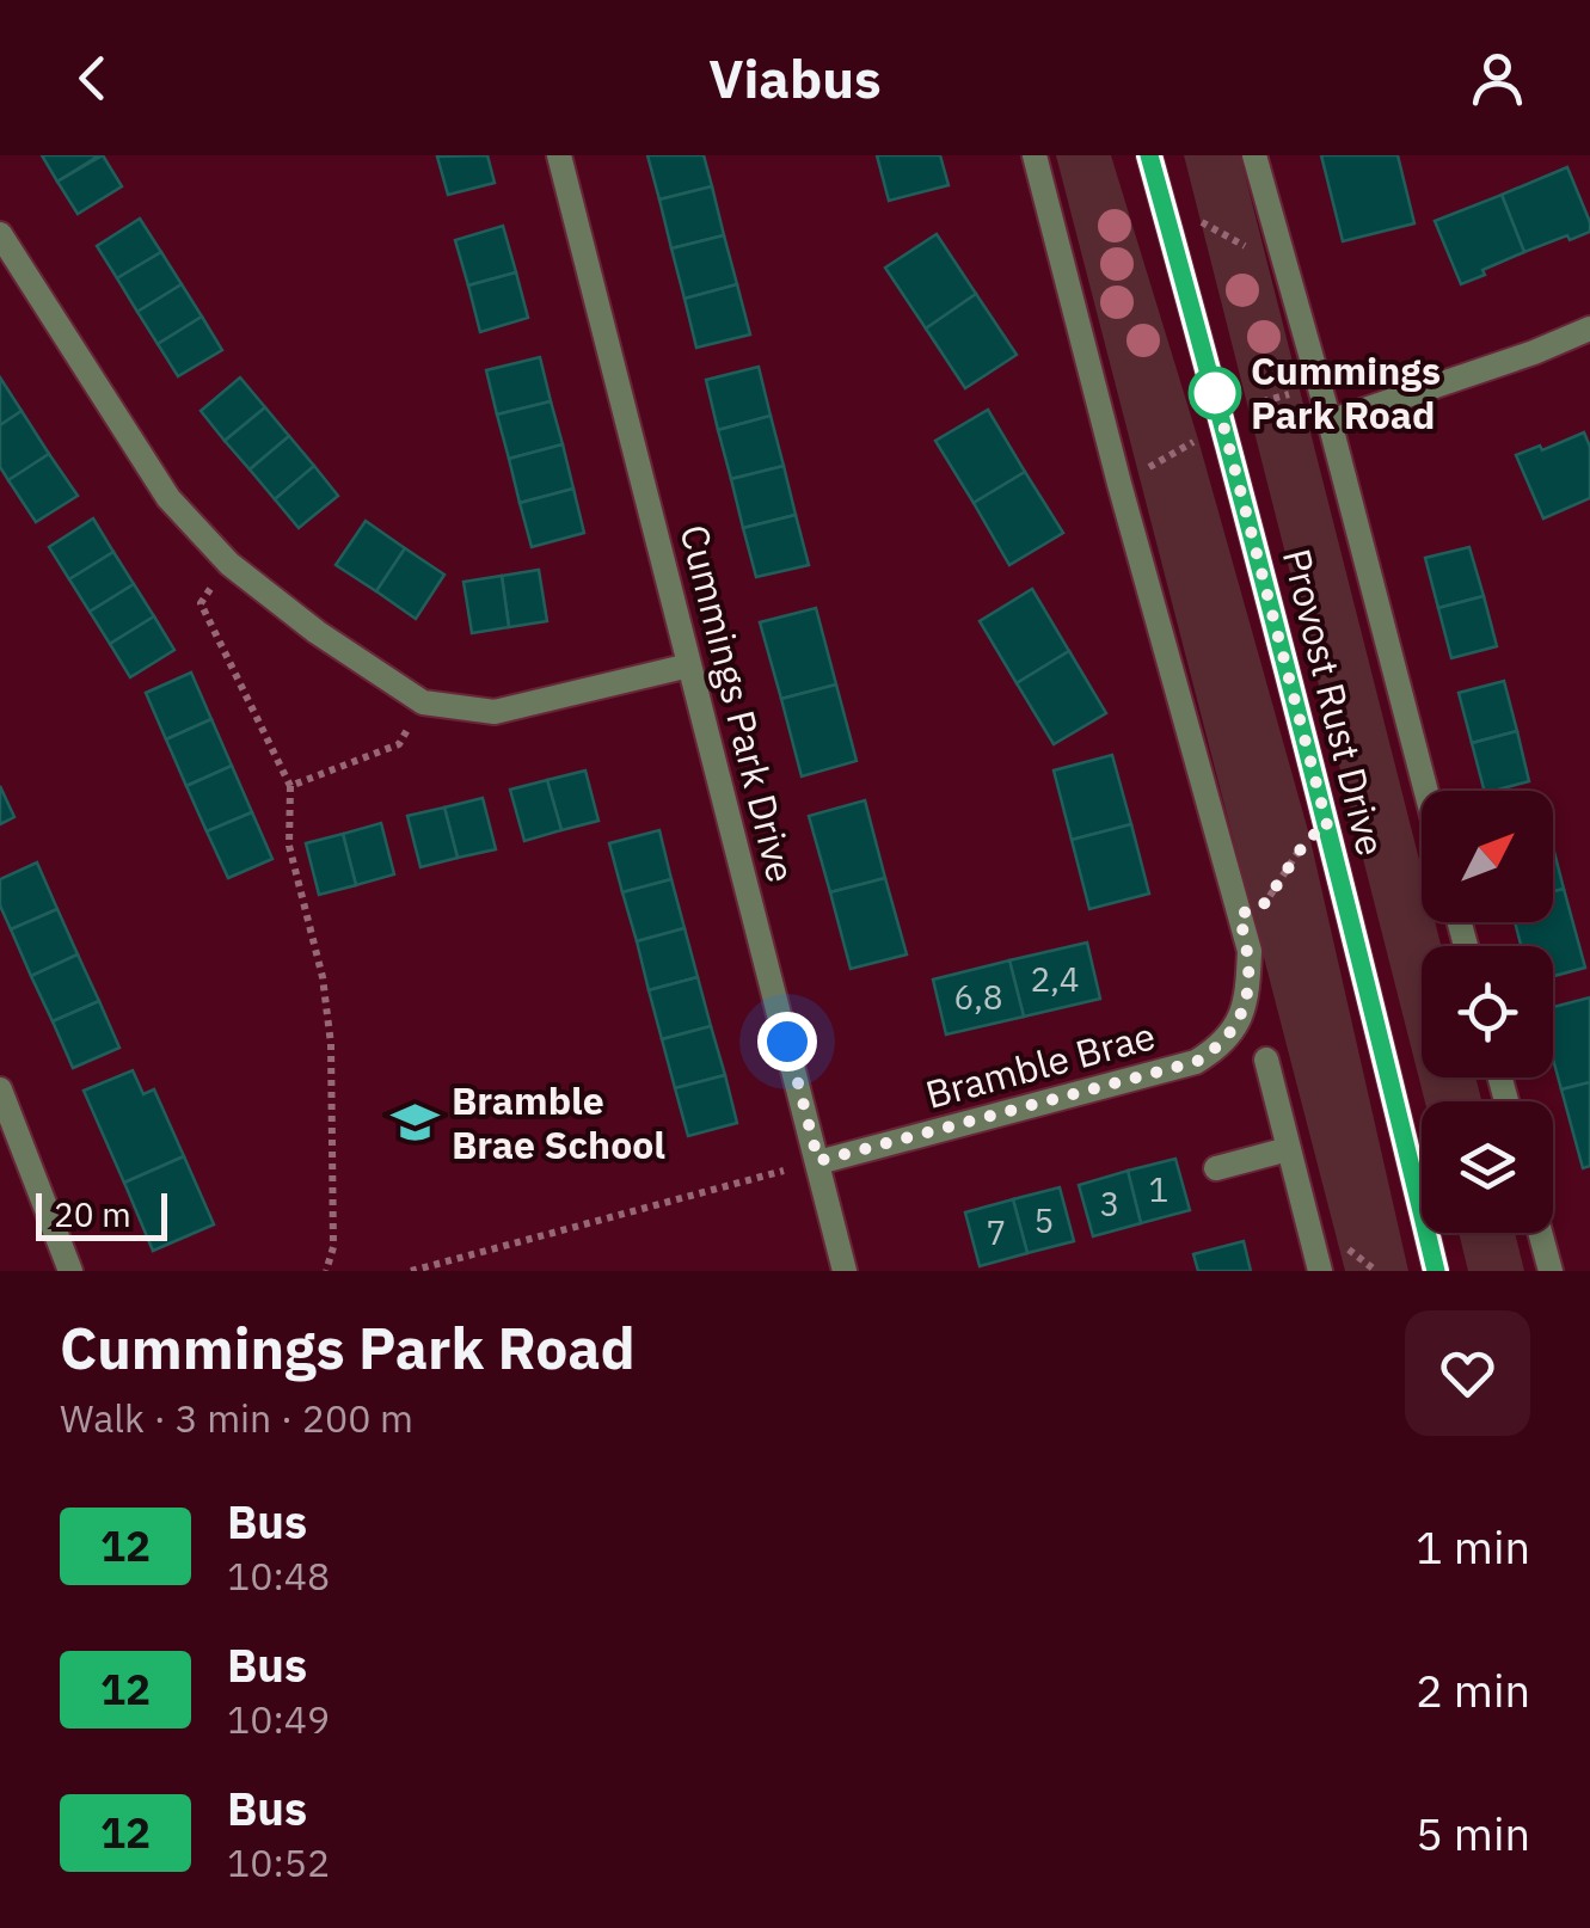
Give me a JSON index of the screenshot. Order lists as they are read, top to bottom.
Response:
{
  "streets": {
    "street": ["Provost Rust Drive", "Cummings Park Drive", "Bramble Brae"]
  },
  "crossings": [
    ["Cummings Park Drive", "Bramble Brae"]
  ],
  "places": {
    "other": ["Cummings Park Road"],
    "school or university": ["Bramble Brae School"]
  },
  "lines": ["bus line 12"],
  "house_numbers": [
    "2,4",
    "6,8",
    "1",
    "3",
    "5",
    "7"
  ],
  "scale_bar": "20 m",
  "north": "top right",
  "page": {
    "header": "Viabus",
    "scale": "20 m",
    "heading": ["Cummings Park Road", "Walk · 3 min · 200 m"],
    "list": [
      {
        "mark": "12",
        "name": "Bus",
        "note": "10:48",
        "value": "1 min"
      },
      {
        "mark": "12",
        "name": "Bus",
        "note": "10:49",
        "value": "2 min"
      },
      {
        "mark": "12",
        "name": "Bus",
        "note": "10:52",
        "value": "5 min"
      }
    ]
  }
}
